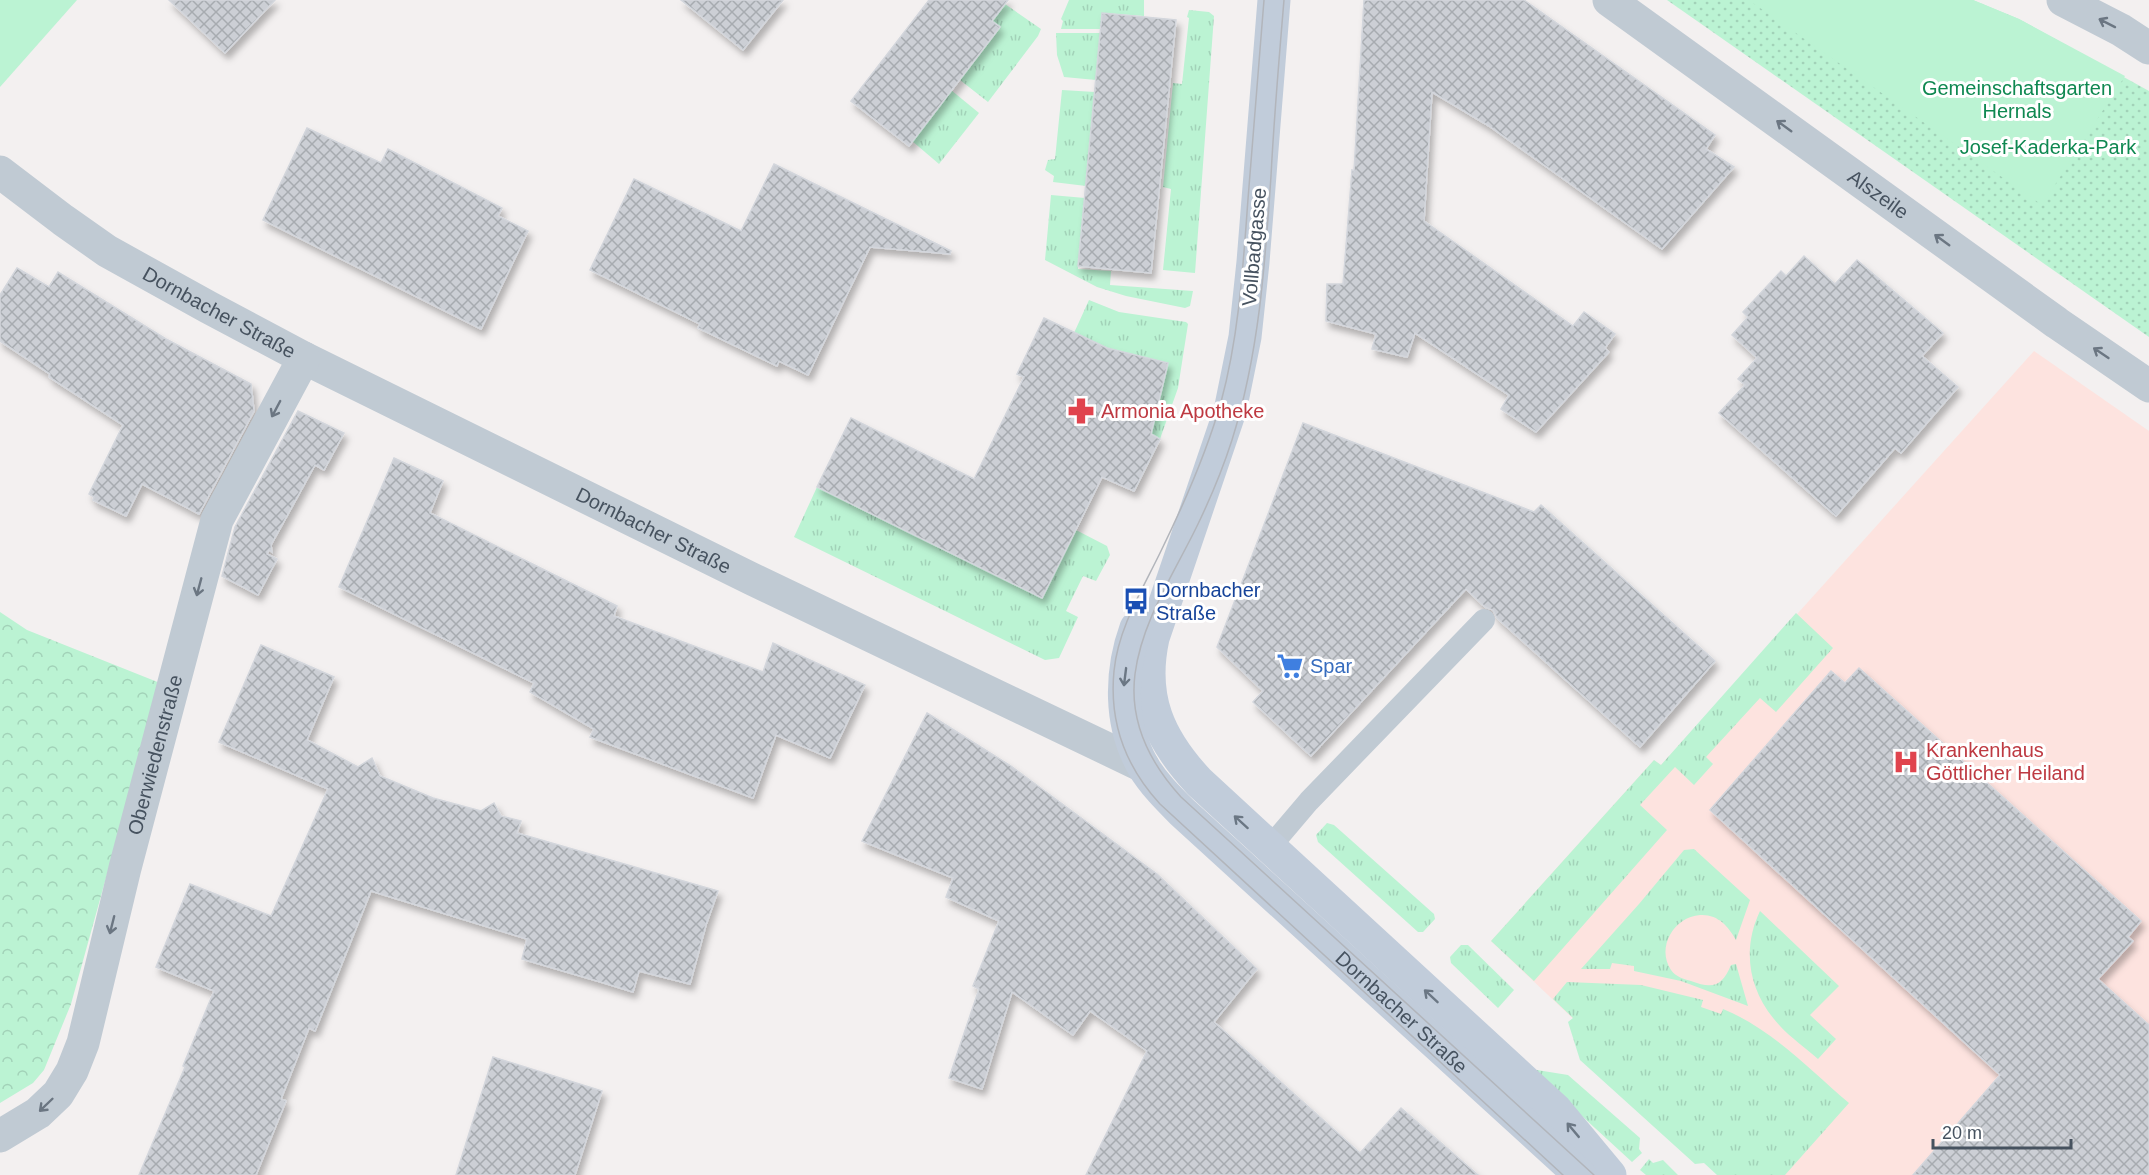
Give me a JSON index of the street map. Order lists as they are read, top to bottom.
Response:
{
  "streets": {
    "main road": ["Vollbadgasse", "Dornbacher Straße"],
    "street": ["Alszeile", "Oberwiedenstraße"]
  },
  "crossings": [
    ["Vollbadgasse", "Dornbacher Straße"],
    ["Dornbacher Straße", "Oberwiedenstraße"]
  ],
  "one_way": ["Alszeile", "Oberwiedenstraße"],
  "parks": ["Gemeinschaftsgarten Hernals", "Josef-Kaderka-Park"],
  "places": {
    "pharmacy": ["Armonia Apotheke"],
    "bus stop": ["Dornbacher Straße"],
    "supermarket": ["Spar"],
    "hospital": ["Krankenhaus Göttlicher Heiland"]
  },
  "scale_bar": "20 m"
}
